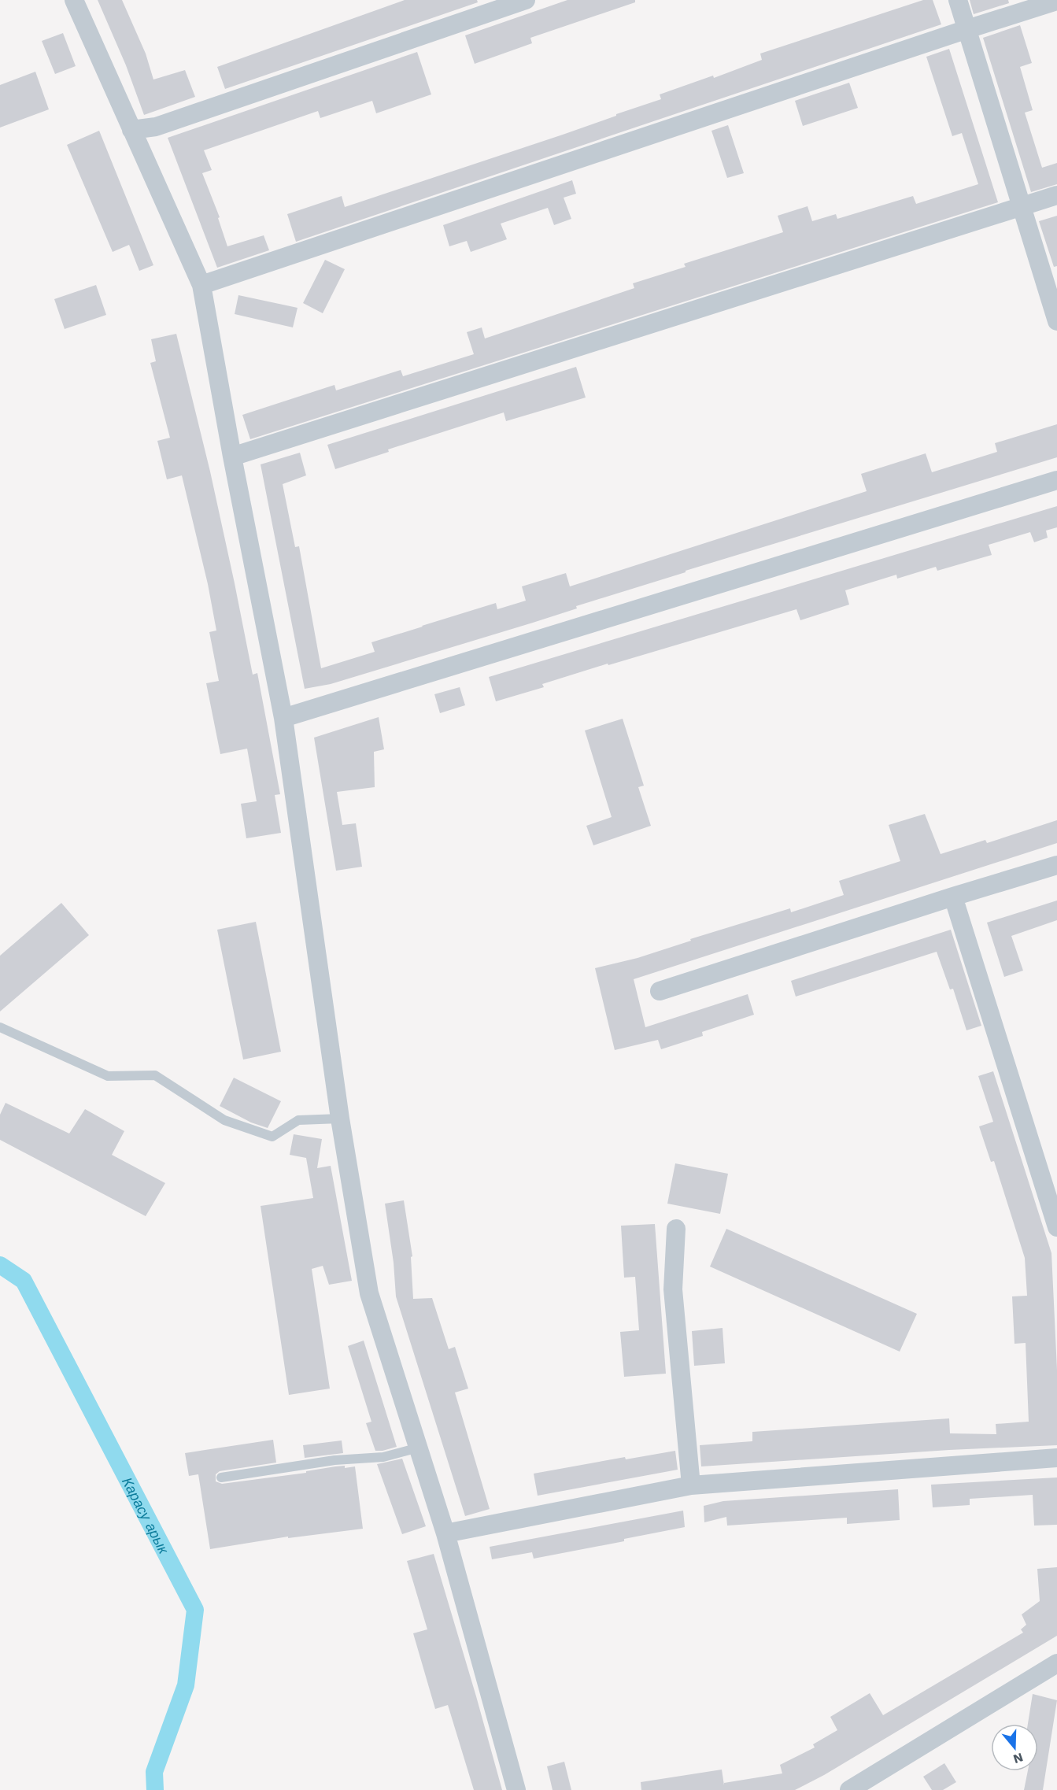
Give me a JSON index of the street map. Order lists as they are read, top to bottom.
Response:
{
  "water": ["Карасу арык"],
  "north": "bottom"
}
